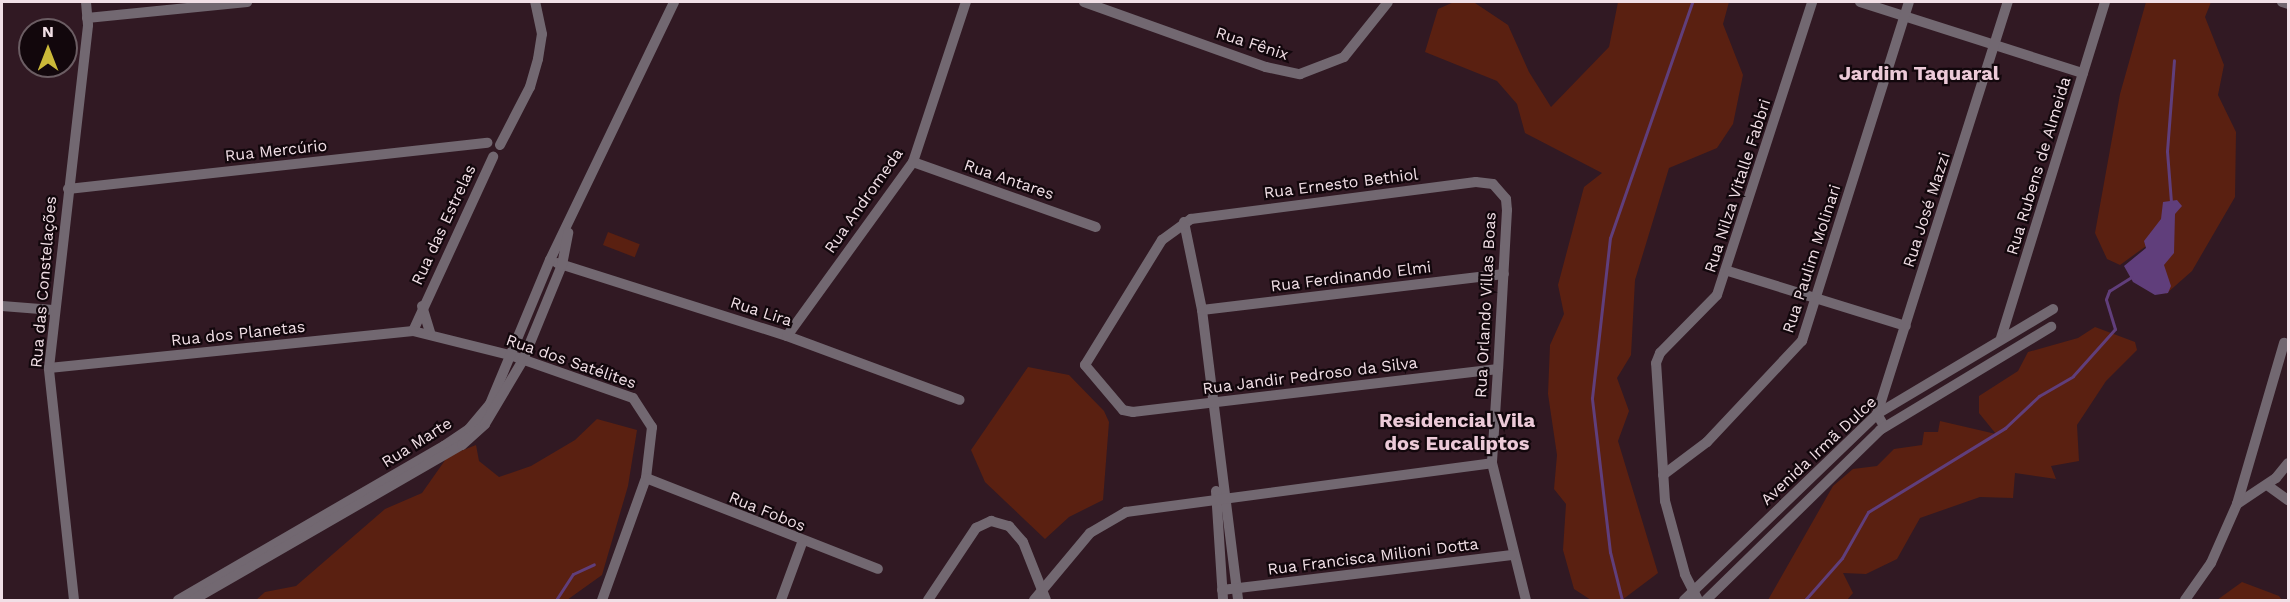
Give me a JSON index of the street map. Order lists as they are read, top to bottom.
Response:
{
  "streets": {
    "street": [
      "Rua Fênix",
      "Rua Mercúrio",
      "Rua Rubens de Almeida",
      "Rua Antares",
      "Rua Ernesto Bethiol",
      "Rua Nilza Vitalle Fabbri",
      "Rua Andromeda",
      "Rua José Mazzi",
      "Rua das Estrelas",
      "Rua Paulim Molinari",
      "Rua Ferdinando Elmi",
      "Rua das Constelações",
      "Rua Orlando Villas Boas",
      "Rua Lira",
      "Rua dos Planetas",
      "Rua dos Satélites",
      "Rua Jandir Pedroso da Silva",
      "Rua Marte",
      "Avenida Irmã Dulce",
      "Rua Fobos",
      "Rua Francisca Milioni Dotta"
    ]
  },
  "crossings": [
    ["Rua Mercúrio", "Rua das Estrelas"],
    ["Rua Mercúrio", "Rua das Constelações"],
    ["Rua Rubens de Almeida", "Avenida Irmã Dulce"],
    ["Rua Antares", "Rua Andromeda"],
    ["Rua Ernesto Bethiol", "Rua Orlando Villas Boas"],
    ["Rua Ernesto Bethiol", "Rua Jandir Pedroso da Silva"],
    ["Rua Nilza Vitalle Fabbri", "Rua Paulim Molinari"],
    ["Rua Andromeda", "Rua Lira"],
    ["Rua José Mazzi", "Avenida Irmã Dulce"],
    ["Rua das Estrelas", "Rua dos Planetas"],
    ["Rua das Estrelas", "Rua dos Satélites"],
    ["Rua Ferdinando Elmi", "Rua Orlando Villas Boas"],
    ["Rua das Constelações", "Rua dos Planetas"],
    ["Rua Orlando Villas Boas", "Rua Jandir Pedroso da Silva"],
    ["Rua Orlando Villas Boas", "Rua Francisca Milioni Dotta"],
    ["Rua Lira", "Rua Marte"],
    ["Rua dos Planetas", "Rua dos Satélites"],
    ["Rua dos Satélites", "Rua Marte"],
    ["Rua dos Satélites", "Rua Fobos"]
  ],
  "districts": ["Jardim Taquaral", "Residencial Vila dos Eucaliptos"],
  "north": "top"
}
